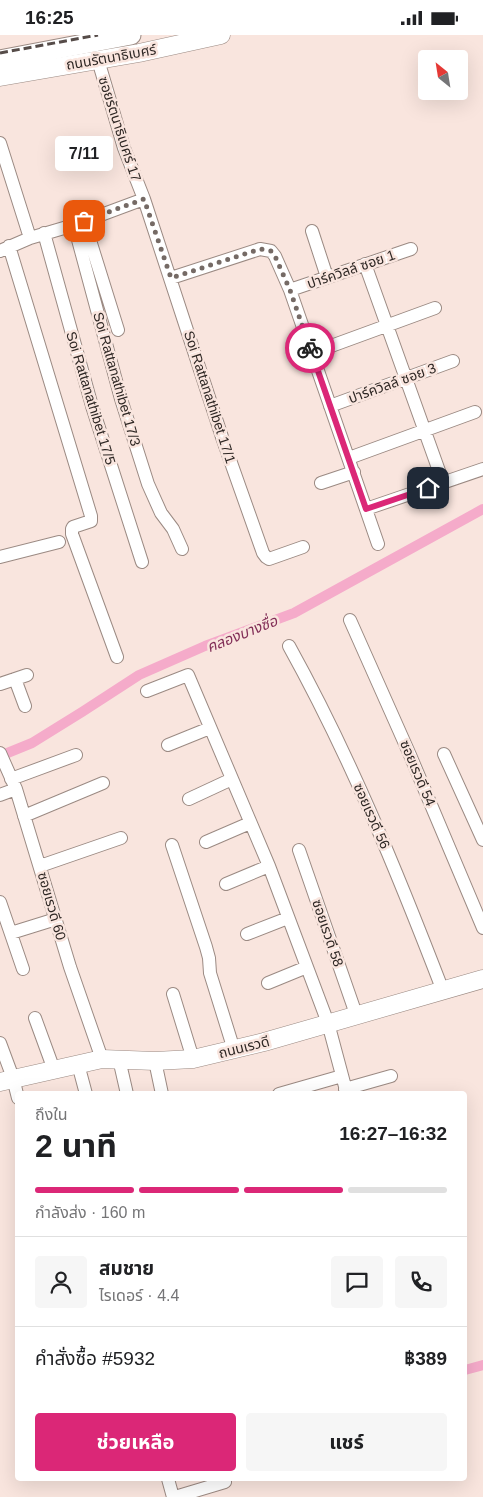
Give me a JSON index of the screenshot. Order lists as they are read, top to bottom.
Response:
{
  "streets": {
    "main road": ["ถนนรัตนาธิเบศร์"],
    "street": [
      "ซอยรัตนาธิเบศร์ 17",
      "ปาร์ควิลล์ ซอย 1",
      "Soi Rattanathibet 17/3",
      "ปาร์ควิลล์ ซอย 3",
      "Soi Rattanathibet 17/1",
      "Soi Rattanathibet 17/5",
      "ซอยเรวดี 54",
      "ซอยเรวดี 56",
      "ซอยเรวดี 60",
      "ซอยเรวดี 58",
      "ถนนเรวดี"
    ]
  },
  "crossings": [
    ["ถนนรัตนาธิเบศร์", "ซอยรัตนาธิเบศร์ 17"],
    ["ซอยรัตนาธิเบศร์ 17", "Soi Rattanathibet 17/1"],
    ["ซอยเรวดี 56", "ถนนเรวดี"],
    ["ซอยเรวดี 60", "ถนนเรวดี"],
    ["ซอยเรวดี 58", "ถนนเรวดี"]
  ],
  "water": ["คลองบางซื่อ"],
  "places": ["7/11"],
  "north": "top left",
  "page": {
    "status": "16:25",
    "bubble": "7/11",
    "heading": ["2 นาที", "ถึงใน", "16:27–16:32"],
    "panel": [
      "สมชาย",
      "ไรเดอร์ · 4.4",
      "คำสั่งซื้อ #5932",
      "฿389"
    ],
    "bar": "กำลังส่ง · 160 m",
    "buttons": ["ช่วยเหลือ", "แชร์"]
  }
}
